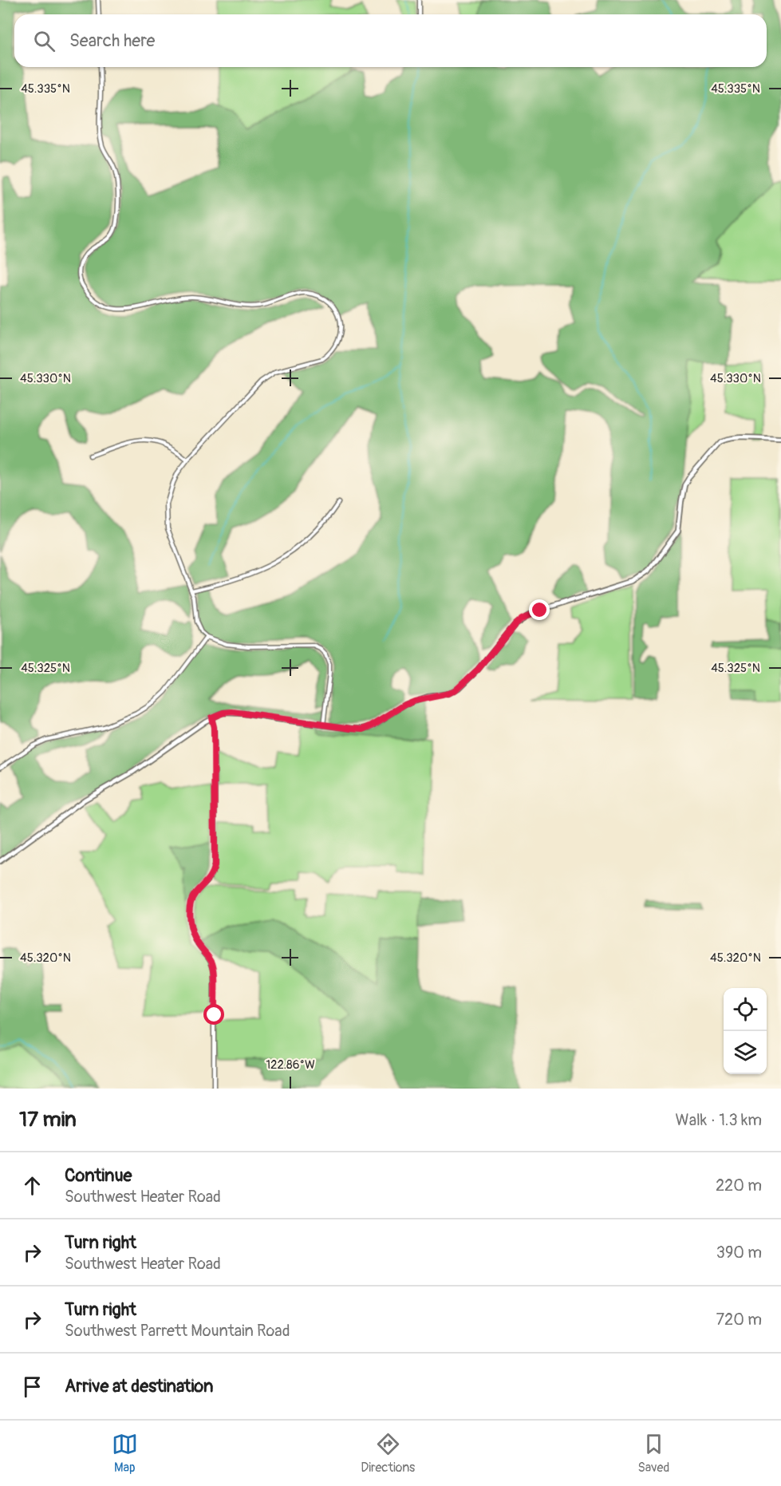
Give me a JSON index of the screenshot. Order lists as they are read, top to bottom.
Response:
{
  "page": {
    "search": "Search here",
    "heading": ["17 min", "Walk · 1.3 km"],
    "list": [
      ["Continue", "Southwest Heater Road", "220 m"],
      ["Turn right", "Southwest Heater Road", "390 m"],
      ["Turn right", "Southwest Parrett Mountain Road", "720 m"],
      "Arrive at destination"
    ],
    "nav": ["Map", "Directions", "Saved"]
  },
  "coordinates": [
    "45.335°N",
    "45.330°N",
    "45.325°N",
    "45.320°N",
    "122.86°W"
  ]
}
